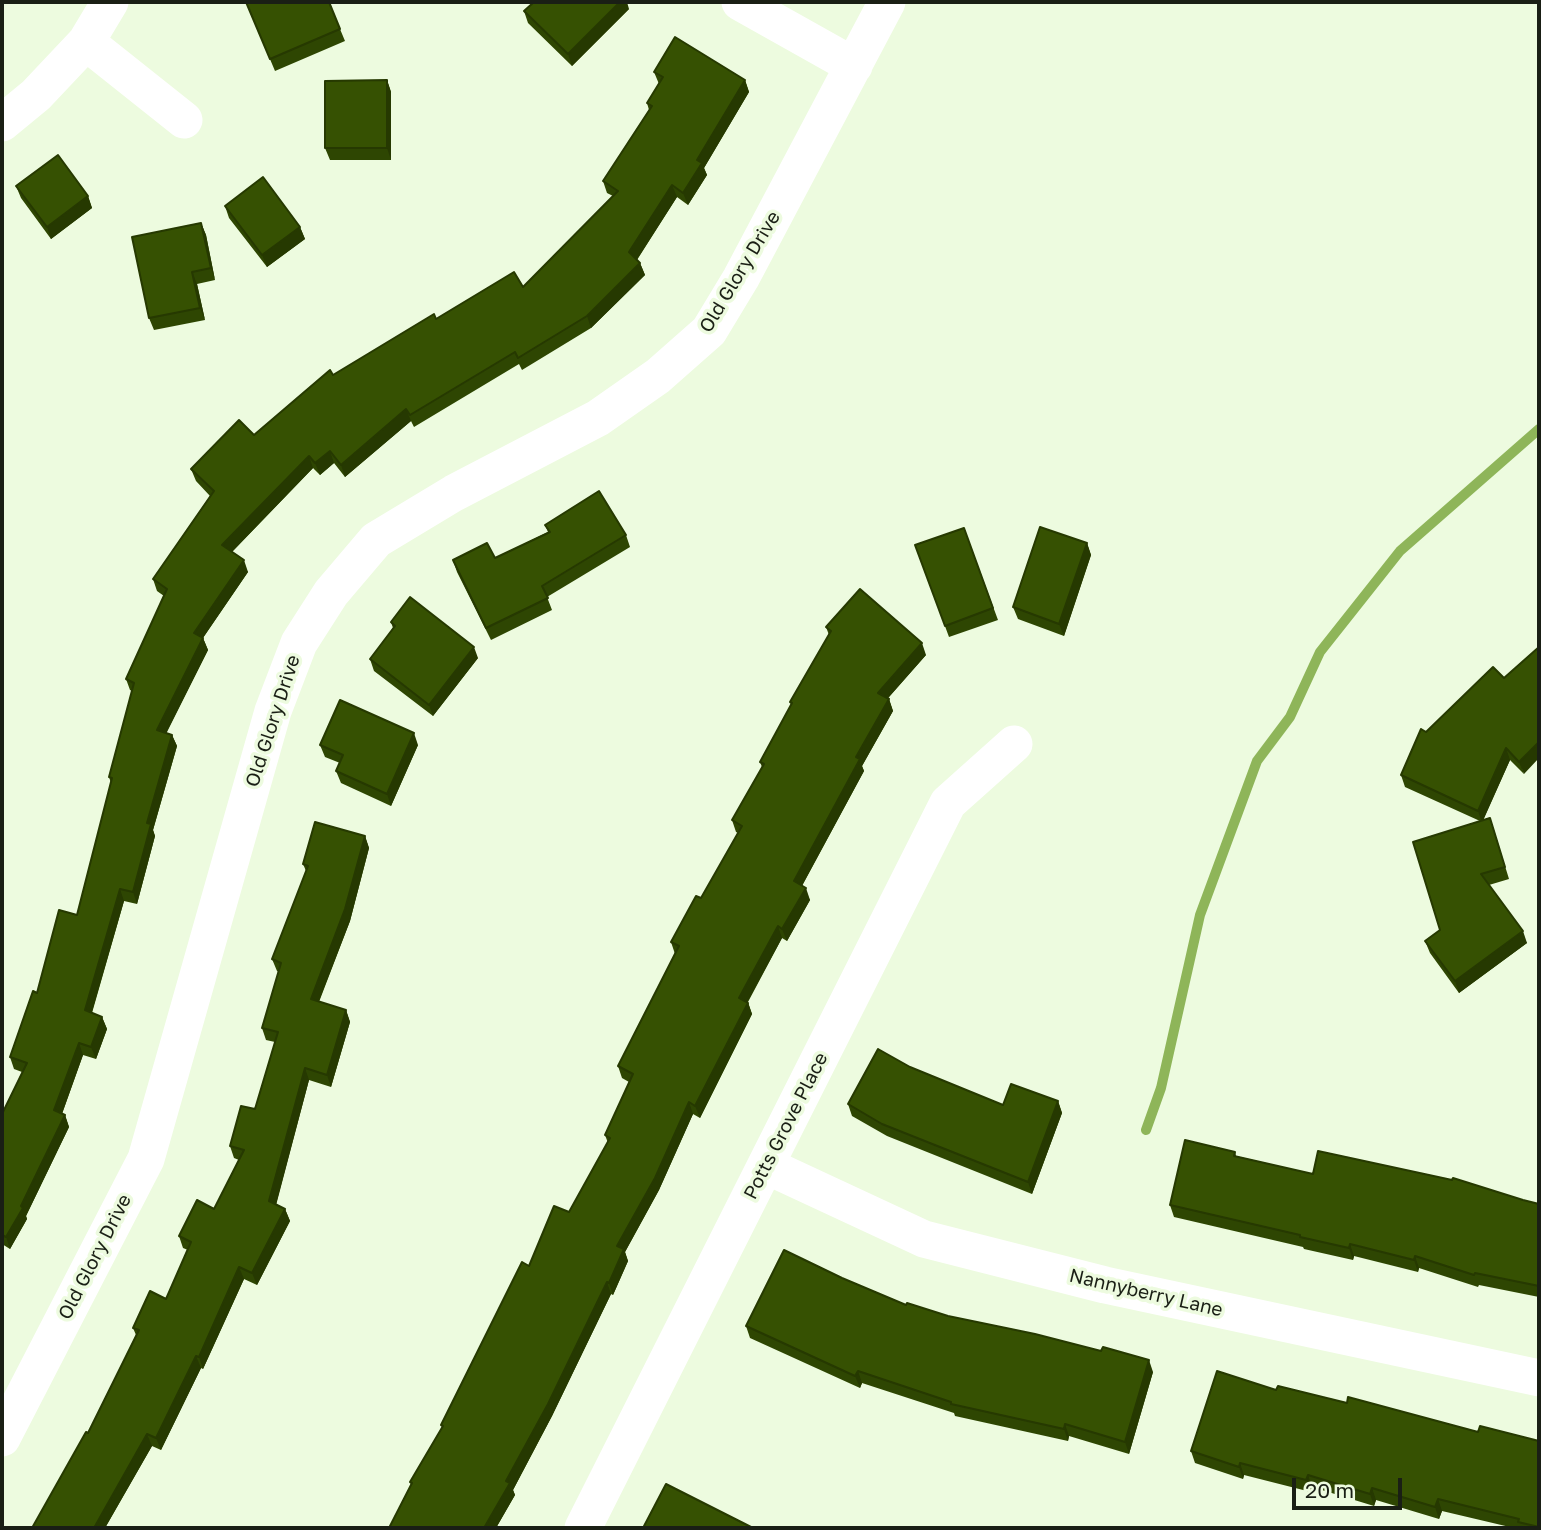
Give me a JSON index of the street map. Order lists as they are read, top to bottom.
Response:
{
  "streets": {
    "street": ["Old Glory Drive", "Potts Grove Place", "Nannyberry Lane"]
  },
  "crossings": [
    ["Potts Grove Place", "Nannyberry Lane"]
  ],
  "scale_bar": "20 m"
}
